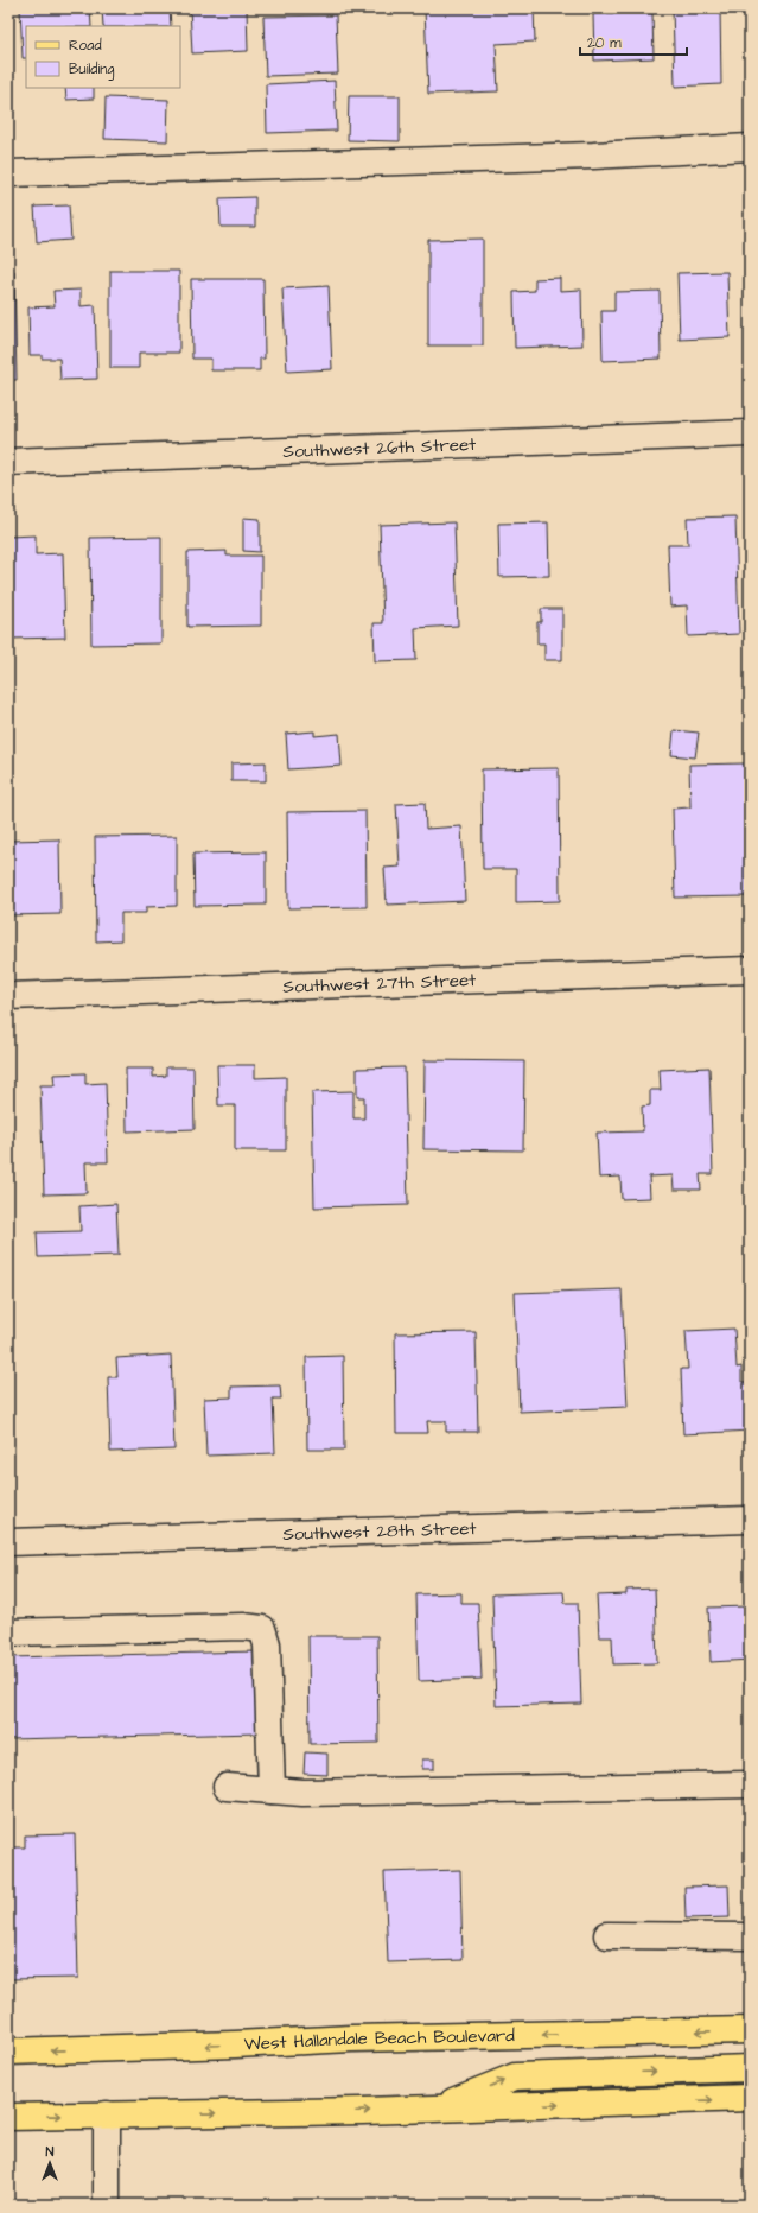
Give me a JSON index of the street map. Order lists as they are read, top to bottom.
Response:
{
  "streets": {
    "main road": ["West Hallandale Beach Boulevard"],
    "street": ["Southwest 26th Street", "Southwest 27th Street", "Southwest 28th Street"]
  },
  "legend": ["Road", "Building"],
  "scale_bar": "20 m",
  "north": "top"
}
